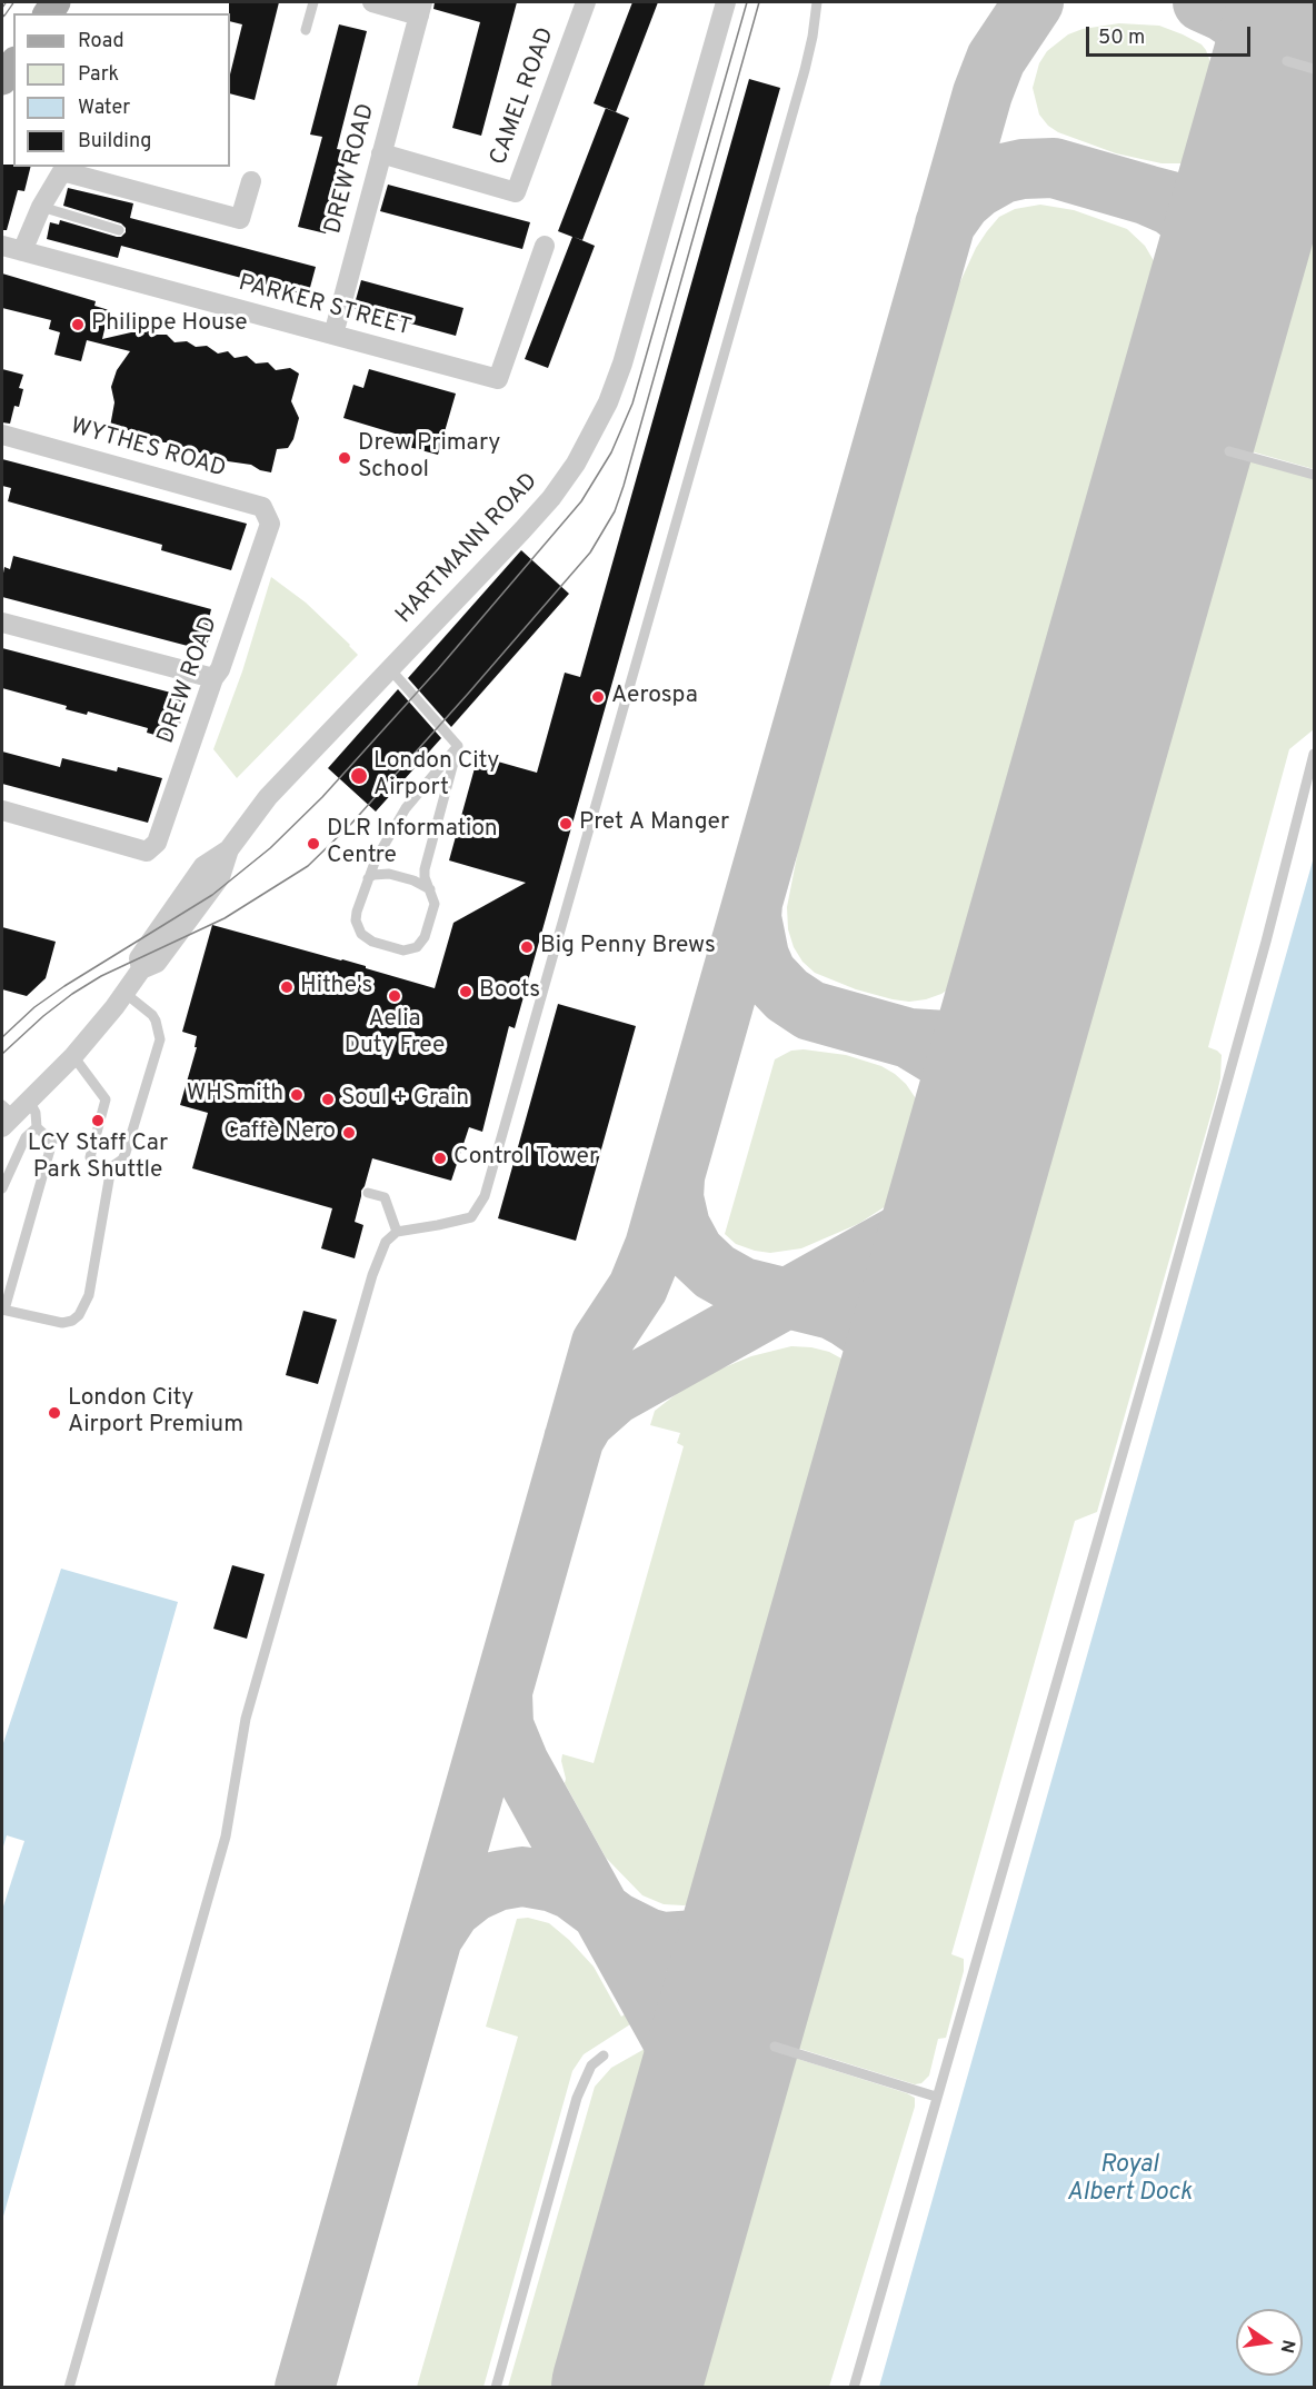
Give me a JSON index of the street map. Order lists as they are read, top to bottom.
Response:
{
  "streets": {
    "street": [
      "CAMEL ROAD",
      "DREW ROAD",
      "PARKER STREET",
      "WYTHES ROAD",
      "HARTMANN ROAD"
    ]
  },
  "crossings": [
    ["CAMEL ROAD", "DREW ROAD"],
    ["DREW ROAD", "PARKER STREET"],
    ["DREW ROAD", "WYTHES ROAD"]
  ],
  "water": ["Royal Albert Dock"],
  "places": [
    "Philippe House",
    "Drew Primary School",
    "Aerospa",
    "London City Airport",
    "Pret A Manger",
    "DLR Information Centre",
    "Big Penny Brews",
    "Hithe's",
    "Boots",
    "Aelia Duty Free",
    "WHSmith",
    "Soul + Grain",
    "LCY Staff Car Park Shuttle",
    "Caffè Nero",
    "Control Tower",
    "London City Airport Premium"
  ],
  "legend": [
    "Road",
    "Park",
    "Water",
    "Building"
  ],
  "scale_bar": "50 m",
  "north": "right"
}
